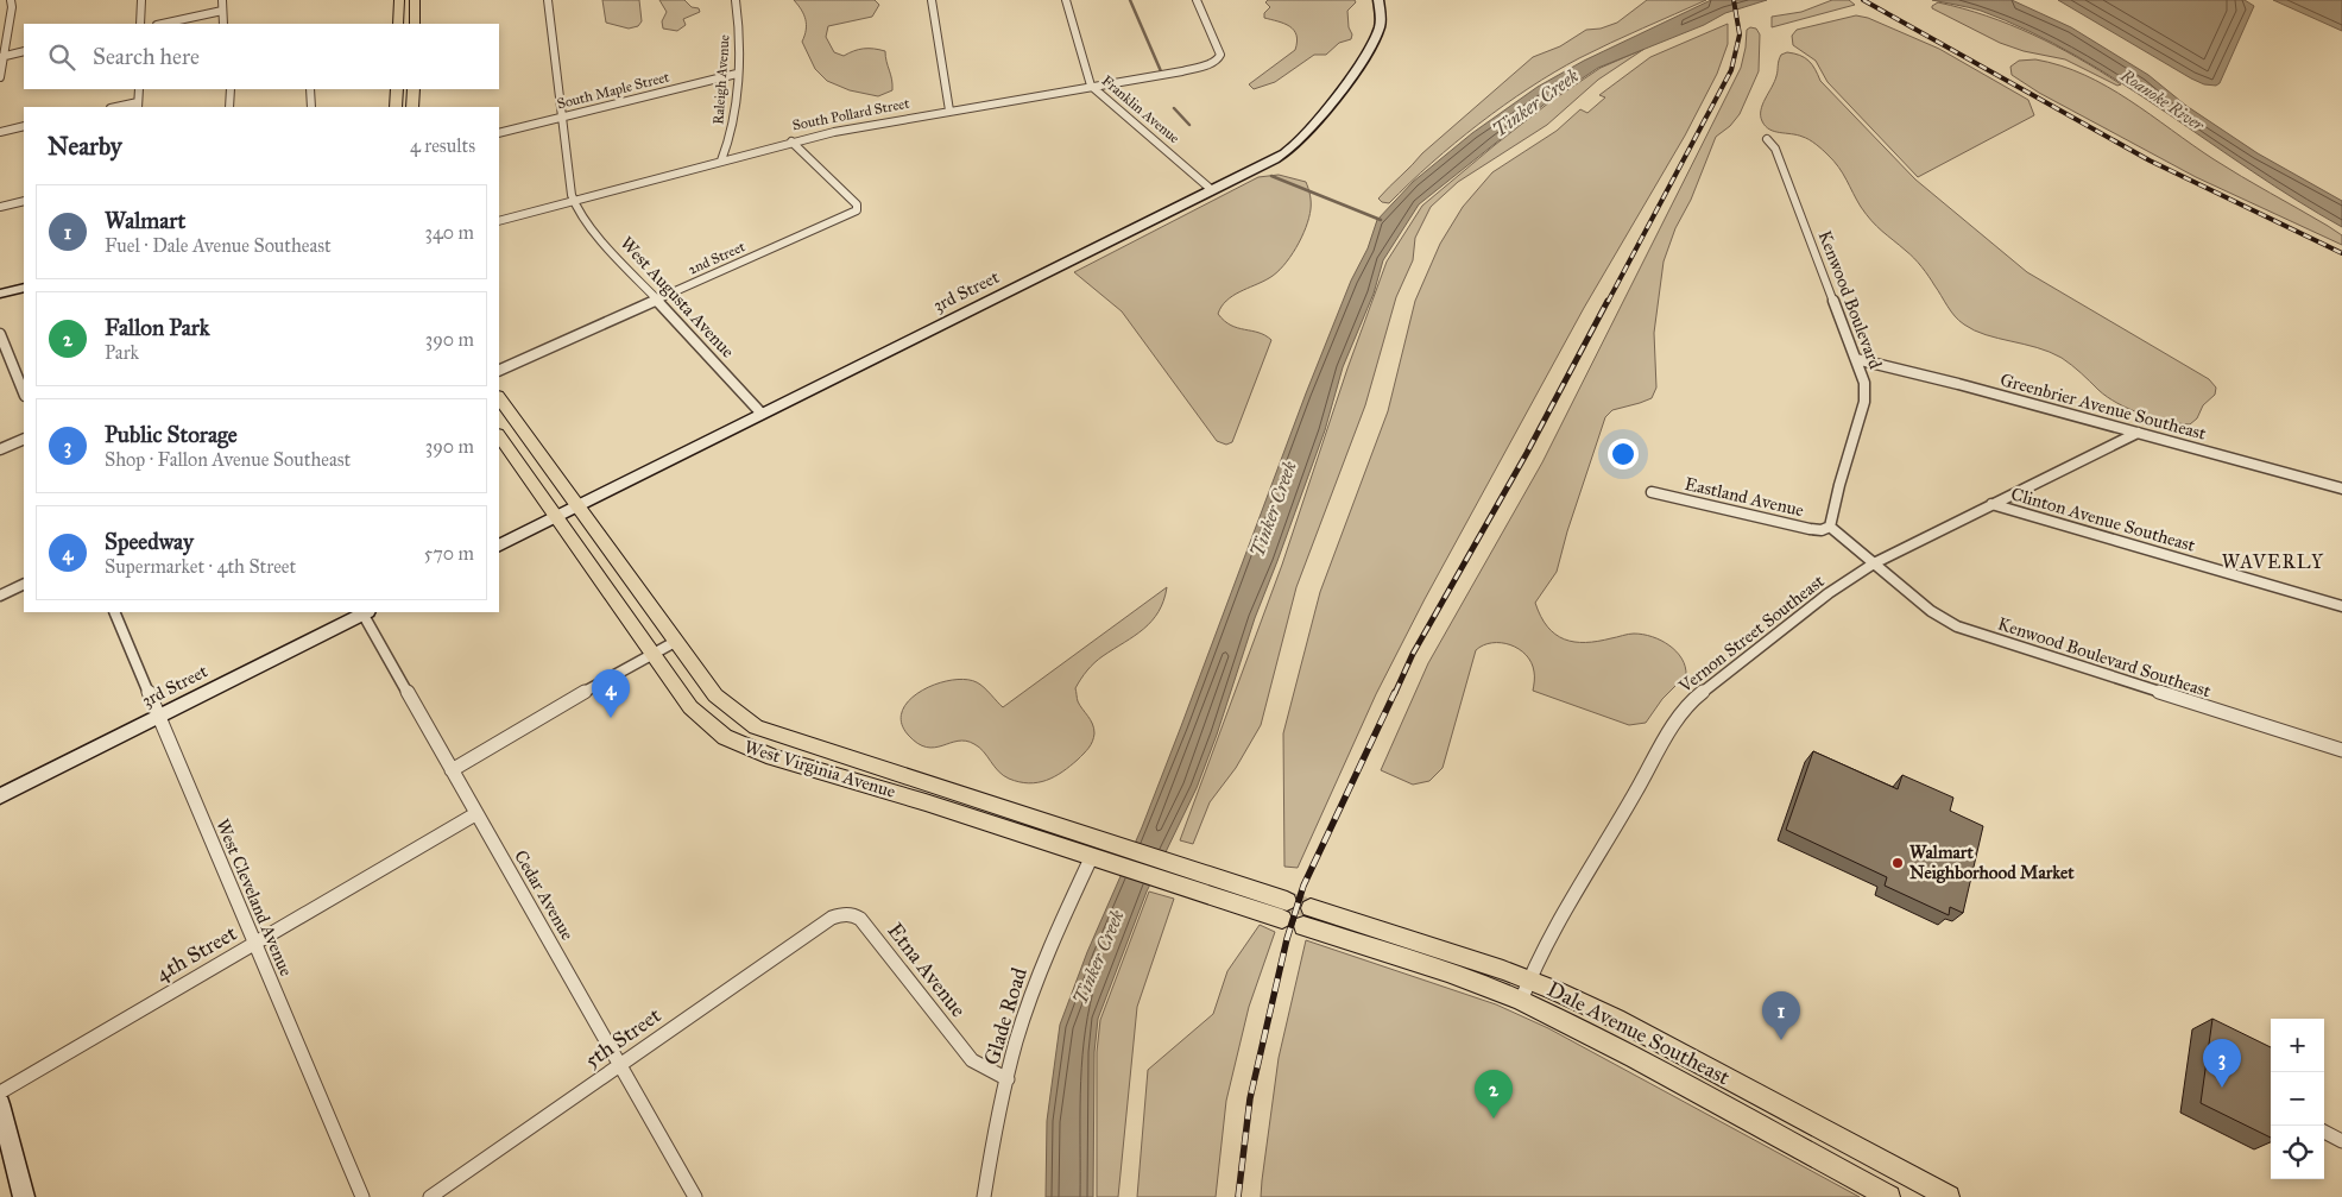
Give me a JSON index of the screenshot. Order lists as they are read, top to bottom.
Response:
{
  "streets": {
    "main road": ["West Virginia Avenue", "Dale Avenue Southeast"],
    "street": [
      "Raleigh Avenue",
      "South Maple Street",
      "Franklin Avenue",
      "South Pollard Street",
      "2nd Street",
      "3rd Street",
      "West Augusta Avenue",
      "Kenwood Boulevard",
      "Greenbrier Avenue Southeast",
      "Eastland Avenue",
      "Clinton Avenue Southeast",
      "Vernon Street Southeast",
      "Kenwood Boulevard Southeast",
      "Cedar Avenue",
      "West Cleveland Avenue",
      "4th Street",
      "Etna Avenue",
      "Glade Road",
      "5th Street"
    ]
  },
  "crossings": [
    ["Raleigh Avenue", "South Maple Street"],
    ["Raleigh Avenue", "South Pollard Street"],
    ["Franklin Avenue", "South Pollard Street"],
    ["Franklin Avenue", "3rd Street"],
    ["South Pollard Street", "2nd Street"],
    ["South Pollard Street", "West Augusta Avenue"],
    ["2nd Street", "West Augusta Avenue"],
    ["3rd Street", "West Augusta Avenue"],
    ["3rd Street", "West Virginia Avenue"],
    ["3rd Street", "Cedar Avenue"],
    ["3rd Street", "West Cleveland Avenue"],
    ["Kenwood Boulevard", "Greenbrier Avenue Southeast"],
    ["Kenwood Boulevard", "Eastland Avenue"],
    ["Greenbrier Avenue Southeast", "Vernon Street Southeast"],
    ["Clinton Avenue Southeast", "Vernon Street Southeast"],
    ["Vernon Street Southeast", "Kenwood Boulevard Southeast"],
    ["Vernon Street Southeast", "Dale Avenue Southeast"],
    ["West Virginia Avenue", "Glade Road"],
    ["Cedar Avenue", "4th Street"],
    ["Cedar Avenue", "5th Street"],
    ["West Cleveland Avenue", "4th Street"],
    ["Etna Avenue", "Glade Road"],
    ["Etna Avenue", "5th Street"]
  ],
  "districts": ["WAVERLY"],
  "water": ["Roanoke River", "Tinker Creek"],
  "places": ["Walmart Neighborhood Market"],
  "page": {
    "search": "Search here",
    "heading": ["Nearby", "4 results"],
    "list": [
      {
        "mark": "1",
        "name": "Walmart",
        "note": "Fuel · Dale Avenue Southeast",
        "value": "340 m"
      },
      {
        "mark": "2",
        "name": "Fallon Park",
        "note": "Park",
        "value": "390 m"
      },
      {
        "mark": "3",
        "name": "Public Storage",
        "note": "Shop · Fallon Avenue Southeast",
        "value": "390 m"
      },
      {
        "mark": "4",
        "name": "Speedway",
        "note": "Supermarket · 4th Street",
        "value": "570 m"
      }
    ],
    "pins": [
      "4",
      "1",
      "3",
      "2"
    ],
    "map_buttons": ["+", "−"]
  }
}
